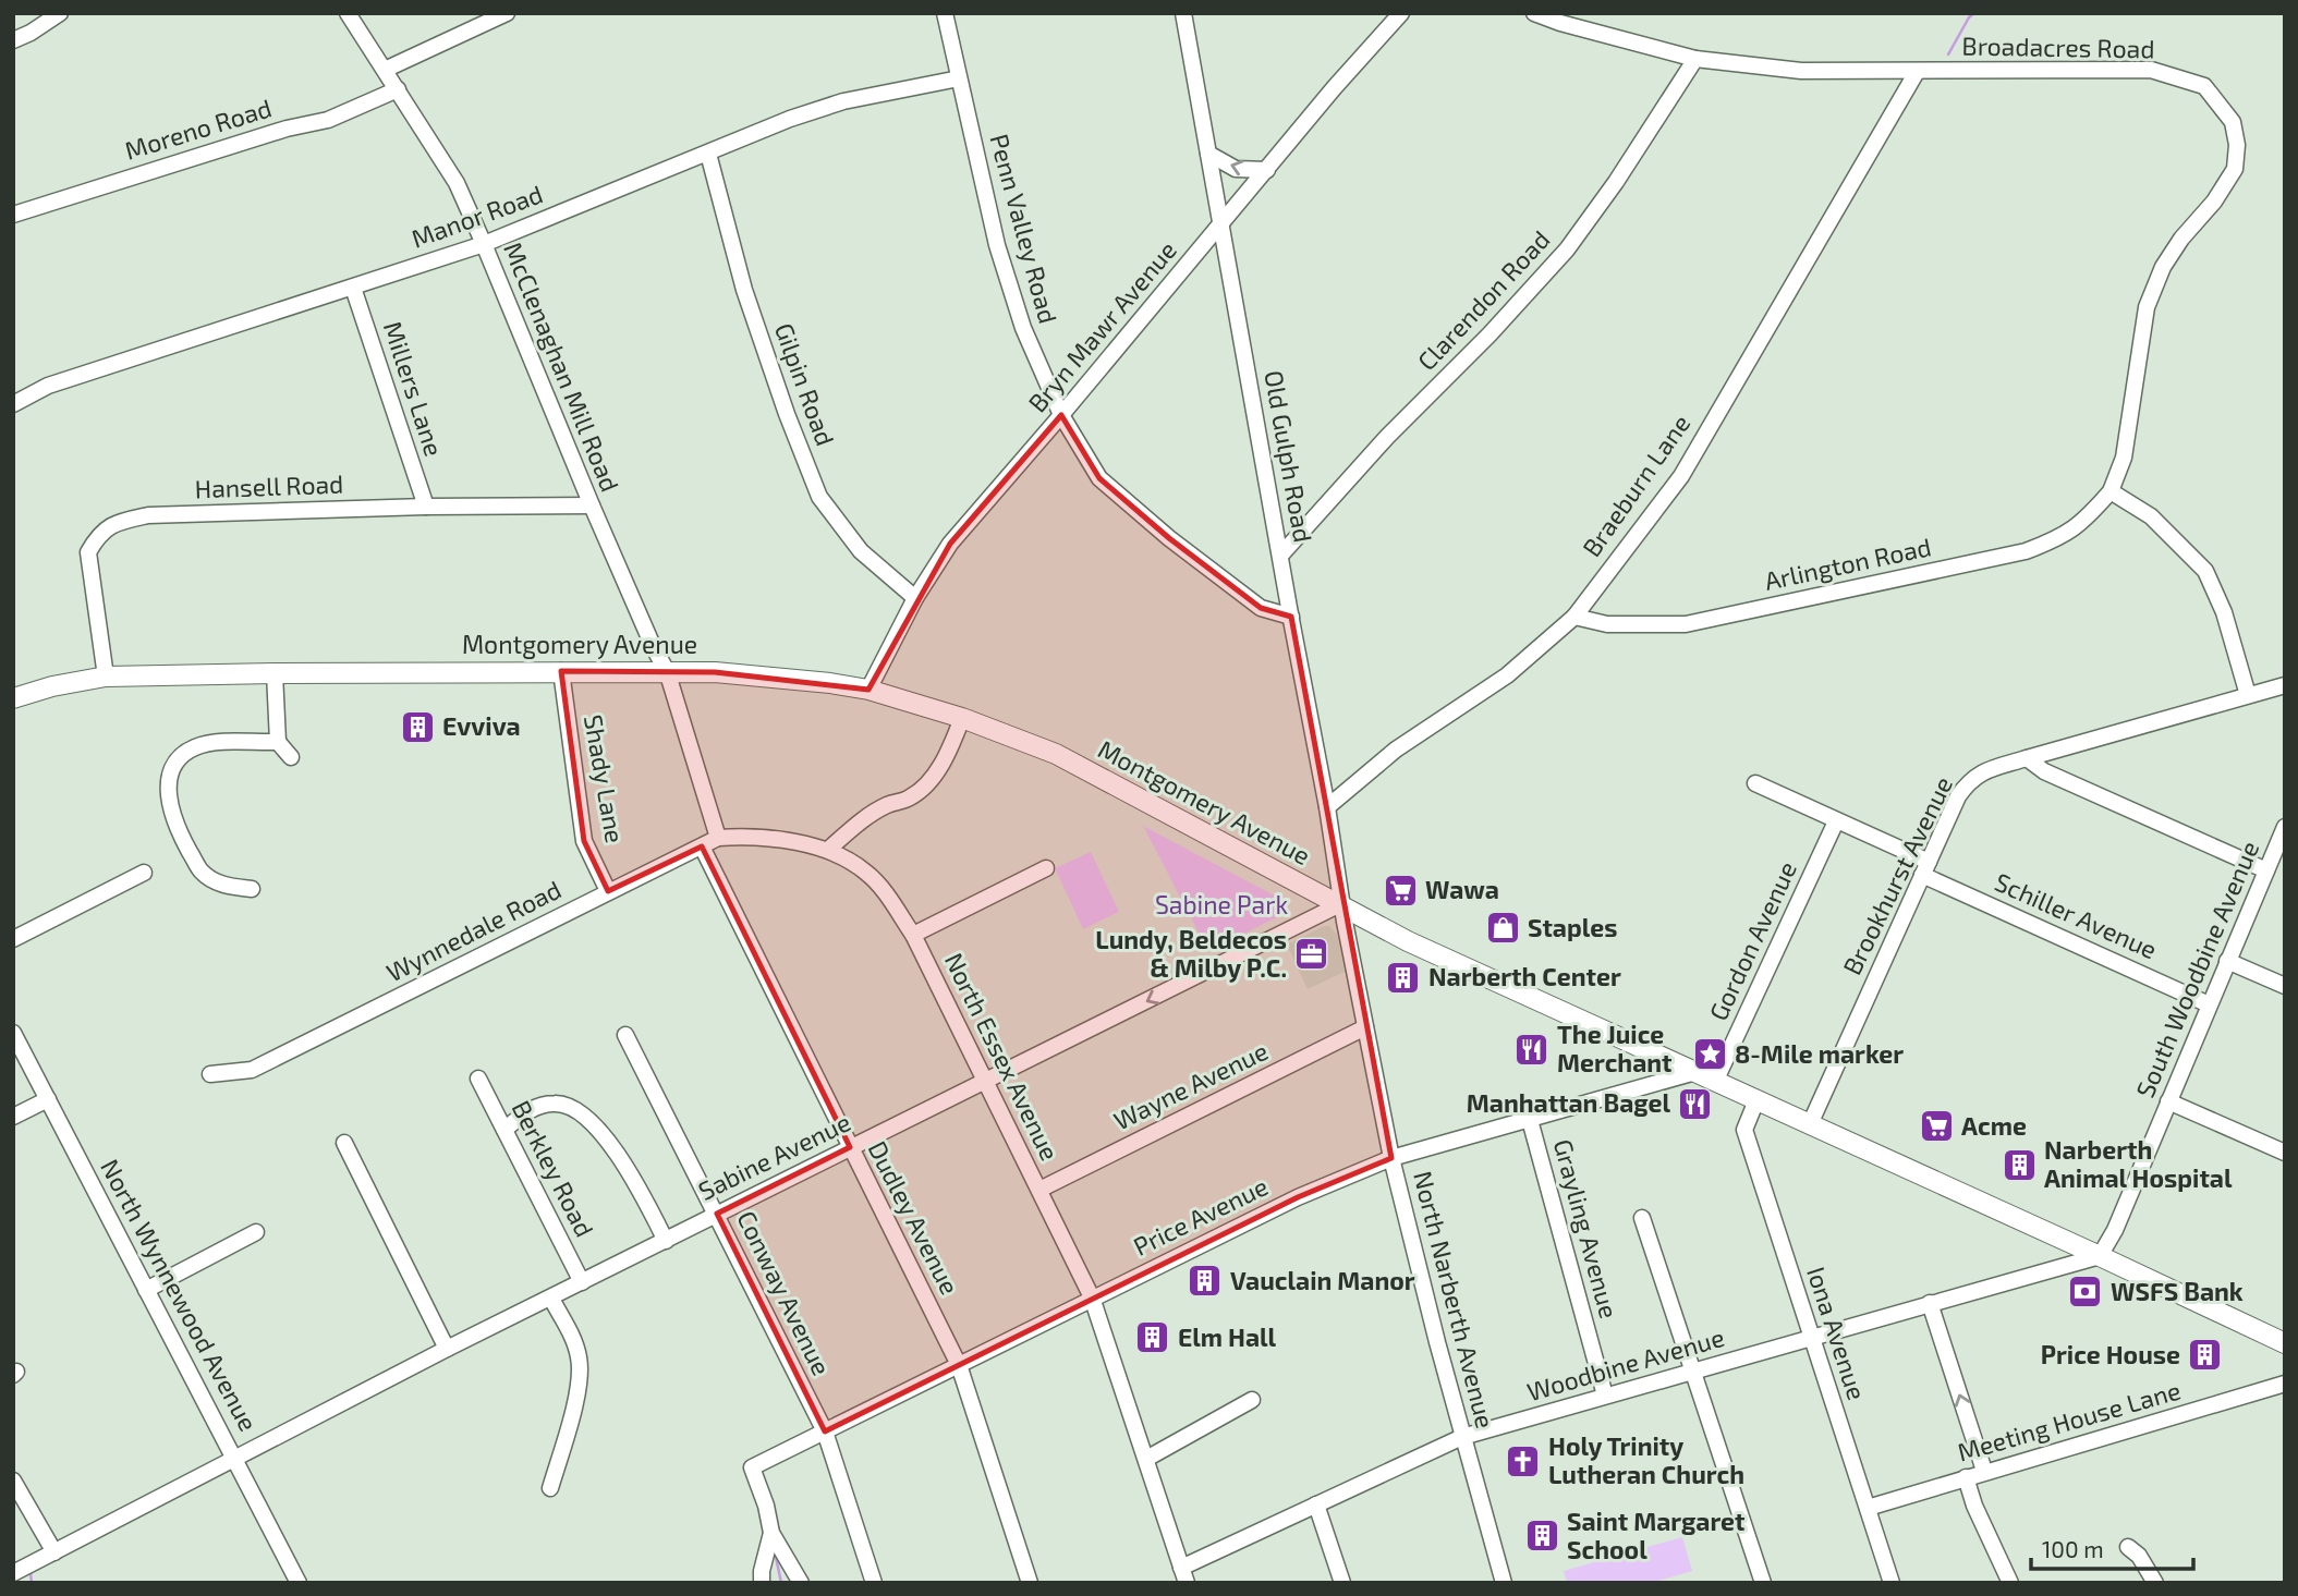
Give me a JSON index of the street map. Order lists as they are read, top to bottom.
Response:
{
  "streets": {
    "main road": ["Montgomery Avenue"],
    "street": [
      "Broadacres Road",
      "Moreno Road",
      "Manor Road",
      "Penn Valley Road",
      "Clarendon Road",
      "Bryn Mawr Avenue",
      "McClenaghan Mill Road",
      "Gilpin Road",
      "Millers Lane",
      "Old Gulph Road",
      "Braeburn Lane",
      "Hansell Road",
      "Arlington Road",
      "Shady Lane",
      "Brookhurst Avenue",
      "Schiller Avenue",
      "Wynnedale Road",
      "Gordon Avenue",
      "South Woodbine Avenue",
      "North Essex Avenue",
      "Wayne Avenue",
      "Sabine Avenue",
      "Berkley Road",
      "Price Avenue",
      "Dudley Avenue",
      "Grayling Avenue",
      "Conway Avenue",
      "North Wynnewood Avenue",
      "North Narberth Avenue",
      "Iona Avenue",
      "Woodbine Avenue",
      "Meeting House Lane"
    ]
  },
  "crossings": [
    ["Broadacres Road", "Clarendon Road"],
    ["Broadacres Road", "Braeburn Lane"],
    ["Broadacres Road", "Arlington Road"],
    ["Moreno Road", "McClenaghan Mill Road"],
    ["Manor Road", "Penn Valley Road"],
    ["Manor Road", "McClenaghan Mill Road"],
    ["Manor Road", "Gilpin Road"],
    ["Manor Road", "Millers Lane"],
    ["Penn Valley Road", "Bryn Mawr Avenue"],
    ["Penn Valley Road", "Old Gulph Road"],
    ["Clarendon Road", "Old Gulph Road"],
    ["Bryn Mawr Avenue", "Gilpin Road"],
    ["Bryn Mawr Avenue", "Old Gulph Road"],
    ["Bryn Mawr Avenue", "Montgomery Avenue"],
    ["McClenaghan Mill Road", "Hansell Road"],
    ["McClenaghan Mill Road", "Montgomery Avenue"],
    ["Millers Lane", "Hansell Road"],
    ["Old Gulph Road", "Braeburn Lane"],
    ["Old Gulph Road", "Montgomery Avenue"],
    ["Old Gulph Road", "Sabine Avenue"],
    ["Old Gulph Road", "North Narberth Avenue"],
    ["Braeburn Lane", "Arlington Road"],
    ["Hansell Road", "Montgomery Avenue"],
    ["Montgomery Avenue", "Shady Lane"],
    ["Montgomery Avenue", "Brookhurst Avenue"],
    ["Montgomery Avenue", "Gordon Avenue"],
    ["Montgomery Avenue", "South Woodbine Avenue"],
    ["Montgomery Avenue", "Sabine Avenue"],
    ["Montgomery Avenue", "Price Avenue"],
    ["Montgomery Avenue", "North Narberth Avenue"],
    ["Montgomery Avenue", "Iona Avenue"],
    ["Montgomery Avenue", "Woodbine Avenue"],
    ["Shady Lane", "Wynnedale Road"],
    ["Brookhurst Avenue", "Schiller Avenue"],
    ["Schiller Avenue", "Gordon Avenue"],
    ["Schiller Avenue", "South Woodbine Avenue"],
    ["Wynnedale Road", "North Essex Avenue"],
    ["Wynnedale Road", "Dudley Avenue"],
    ["South Woodbine Avenue", "Woodbine Avenue"],
    ["North Essex Avenue", "Wayne Avenue"],
    ["North Essex Avenue", "Sabine Avenue"],
    ["North Essex Avenue", "Price Avenue"],
    ["North Essex Avenue", "Woodbine Avenue"],
    ["Wayne Avenue", "North Narberth Avenue"],
    ["Sabine Avenue", "Berkley Road"],
    ["Sabine Avenue", "Dudley Avenue"],
    ["Sabine Avenue", "Conway Avenue"],
    ["Sabine Avenue", "North Wynnewood Avenue"],
    ["Sabine Avenue", "North Narberth Avenue"],
    ["Price Avenue", "Dudley Avenue"],
    ["Price Avenue", "Grayling Avenue"],
    ["Price Avenue", "Conway Avenue"],
    ["Price Avenue", "North Narberth Avenue"],
    ["Grayling Avenue", "Woodbine Avenue"],
    ["North Narberth Avenue", "Woodbine Avenue"],
    ["Iona Avenue", "Woodbine Avenue"],
    ["Iona Avenue", "Meeting House Lane"]
  ],
  "parks": ["Sabine Park"],
  "places": {
    "building": [
      "Evviva",
      "Narberth Center",
      "Narberth Animal Hospital",
      "Vauclain Manor",
      "Elm Hall",
      "Price House",
      "Saint Margaret School"
    ],
    "supermarket": ["Wawa", "Acme"],
    "shop": ["Staples"],
    "office": ["Lundy, Beldecos & Milby P.C."],
    "restaurant": ["The Juice Merchant", "Manhattan Bagel"],
    "place": ["8-Mile marker"],
    "bank": ["WSFS Bank"],
    "church": ["Holy Trinity Lutheran Church"]
  },
  "scale_bar": "100 m"
}
